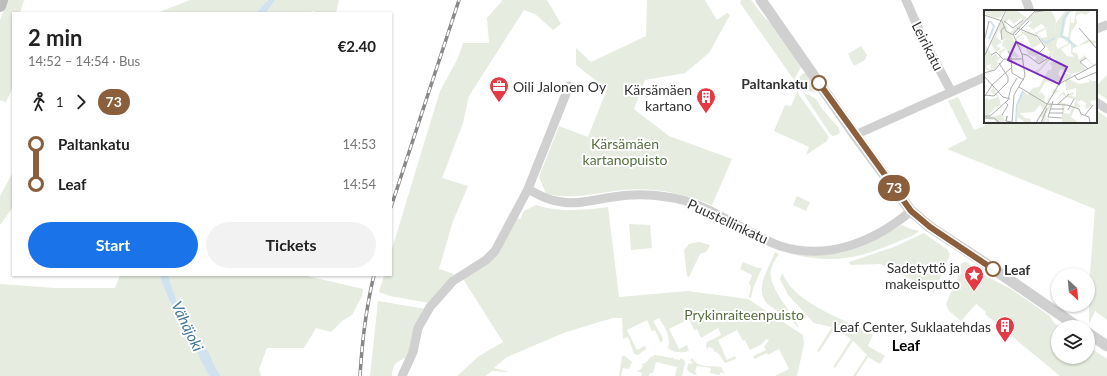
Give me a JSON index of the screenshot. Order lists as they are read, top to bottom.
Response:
{
  "streets": {
    "street": ["Leirikatu", "Puustellinkatu"]
  },
  "districts": ["Leaf"],
  "water": ["Vähäjoki"],
  "parks": ["Kärsämäen kartanopuisto", "Prykinraiteenpuisto"],
  "places": {
    "other": ["Paltankatu", "Leaf"],
    "office": ["Oili Jalonen Oy"],
    "building": ["Kärsämäen kartano", "Leaf Center, Suklaatehdas"],
    "place": ["Sadetyttö ja makeisputto"]
  },
  "lines": ["bus line 73"],
  "north": "bottom right",
  "page": {
    "on_map": "73",
    "heading": ["2 min", "14:52 – 14:54 · Bus", "€2.40"],
    "legs": ["1", "73"],
    "list": [
      {
        "name": "Paltankatu",
        "value": "14:53"
      },
      {
        "name": "Leaf",
        "value": "14:54"
      }
    ],
    "buttons": ["Start", "Tickets"]
  }
}
